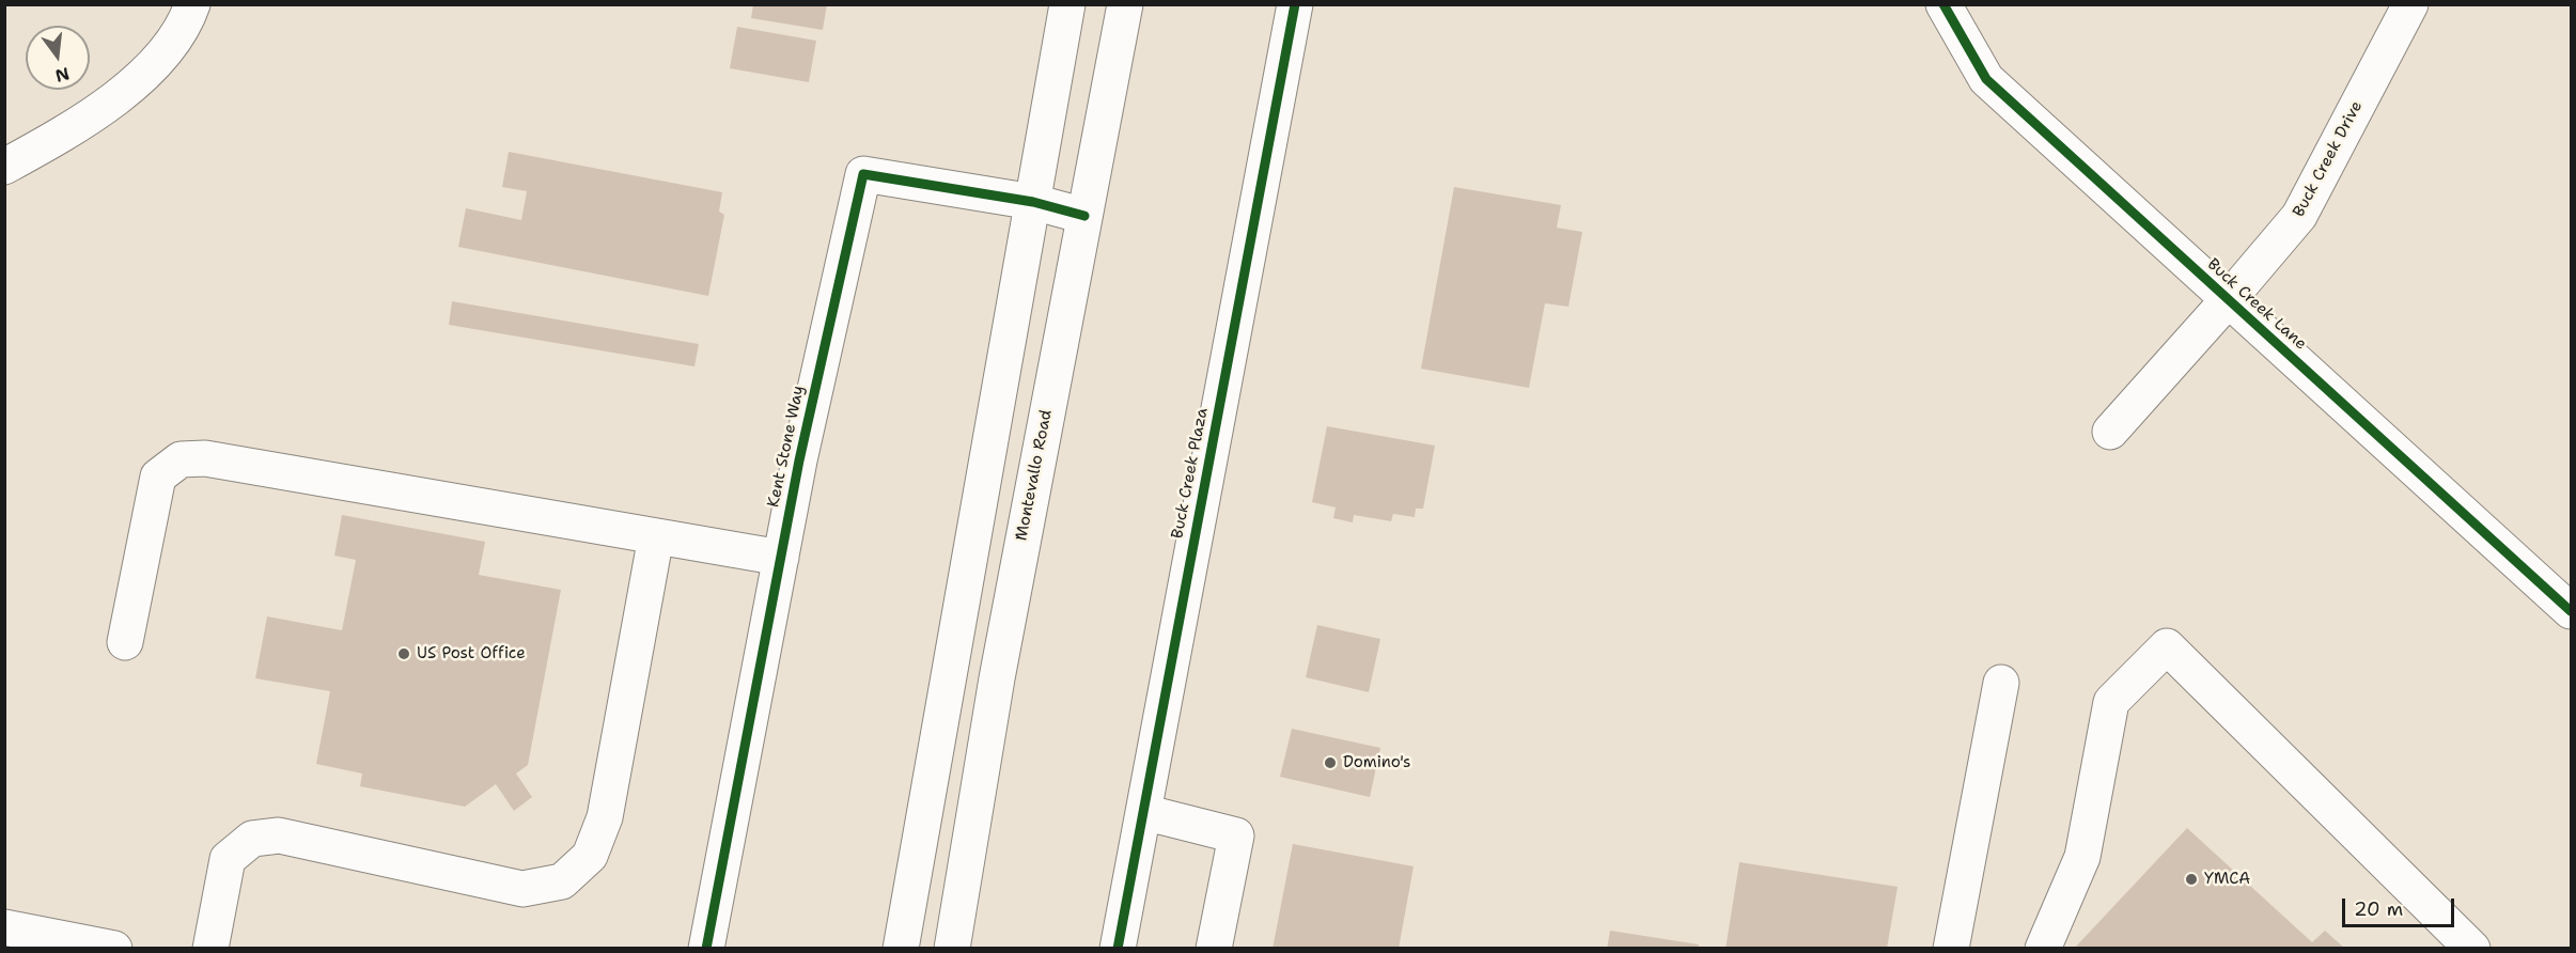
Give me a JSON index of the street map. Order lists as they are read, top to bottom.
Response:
{
  "streets": {
    "street": [
      "Buck Creek Drive",
      "Buck Creek Lane",
      "Kent Stone Way",
      "Buck Creek Plaza",
      "Montevallo Road"
    ]
  },
  "crossings": [
    ["Buck Creek Drive", "Buck Creek Lane"],
    ["Kent Stone Way", "Montevallo Road"]
  ],
  "places": ["US Post Office", "Domino's", "YMCA"],
  "scale_bar": "20 m",
  "north": "bottom"
}
